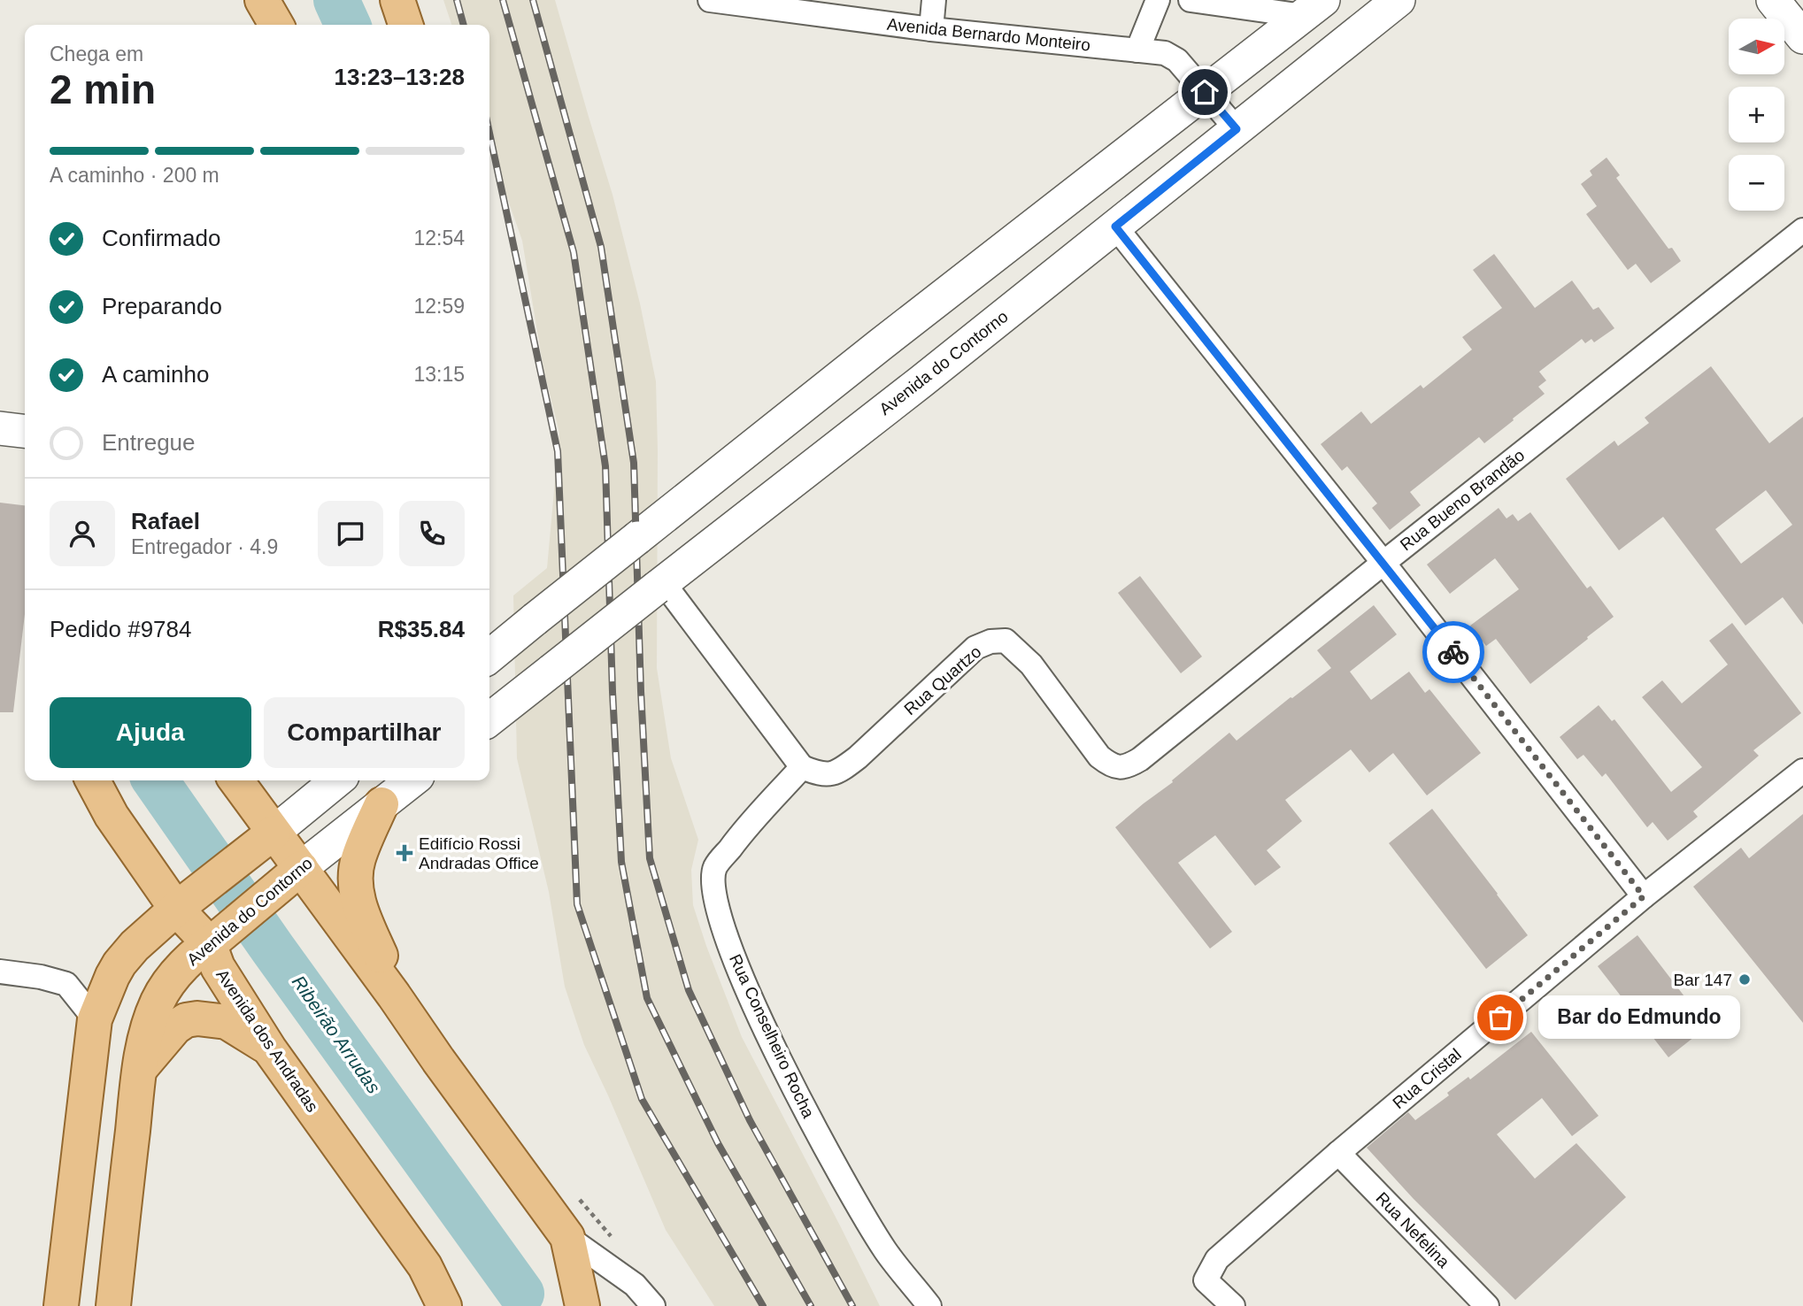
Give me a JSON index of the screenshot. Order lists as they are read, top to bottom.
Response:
{
  "streets": {
    "main road": ["Avenida do Contorno", "Avenida dos Andradas"],
    "street": [
      "Avenida Bernardo Monteiro",
      "Rua Bueno Brandão",
      "Rua Quartzo",
      "Rua Conselheiro Rocha",
      "Rua Cristal",
      "Rua Nefelina"
    ]
  },
  "crossings": [
    ["Avenida Bernardo Monteiro", "Avenida do Contorno"],
    ["Avenida do Contorno", "Avenida dos Andradas"],
    ["Rua Bueno Brandão", "Rua Quartzo"],
    ["Rua Quartzo", "Rua Conselheiro Rocha"],
    ["Rua Cristal", "Rua Nefelina"]
  ],
  "water": ["Ribeirão Arrudas"],
  "places": {
    "health": ["Edifício Rossi Andradas Office"],
    "other": ["Bar 147", "Bar do Edmundo"]
  },
  "north": "right",
  "page": {
    "map_buttons": ["+", "−"],
    "heading": ["2 min", "Chega em", "13:23–13:28"],
    "panel": [
      "Rafael",
      "Entregador · 4.9",
      "Pedido #9784",
      "R$35.84"
    ],
    "bar": "A caminho · 200 m",
    "list": [
      ["Confirmado", "12:54"],
      ["Preparando", "12:59"],
      ["A caminho", "13:15"],
      "Entregue"
    ],
    "buttons": ["Ajuda", "Compartilhar"],
    "bubble": "Bar do Edmundo"
  }
}
